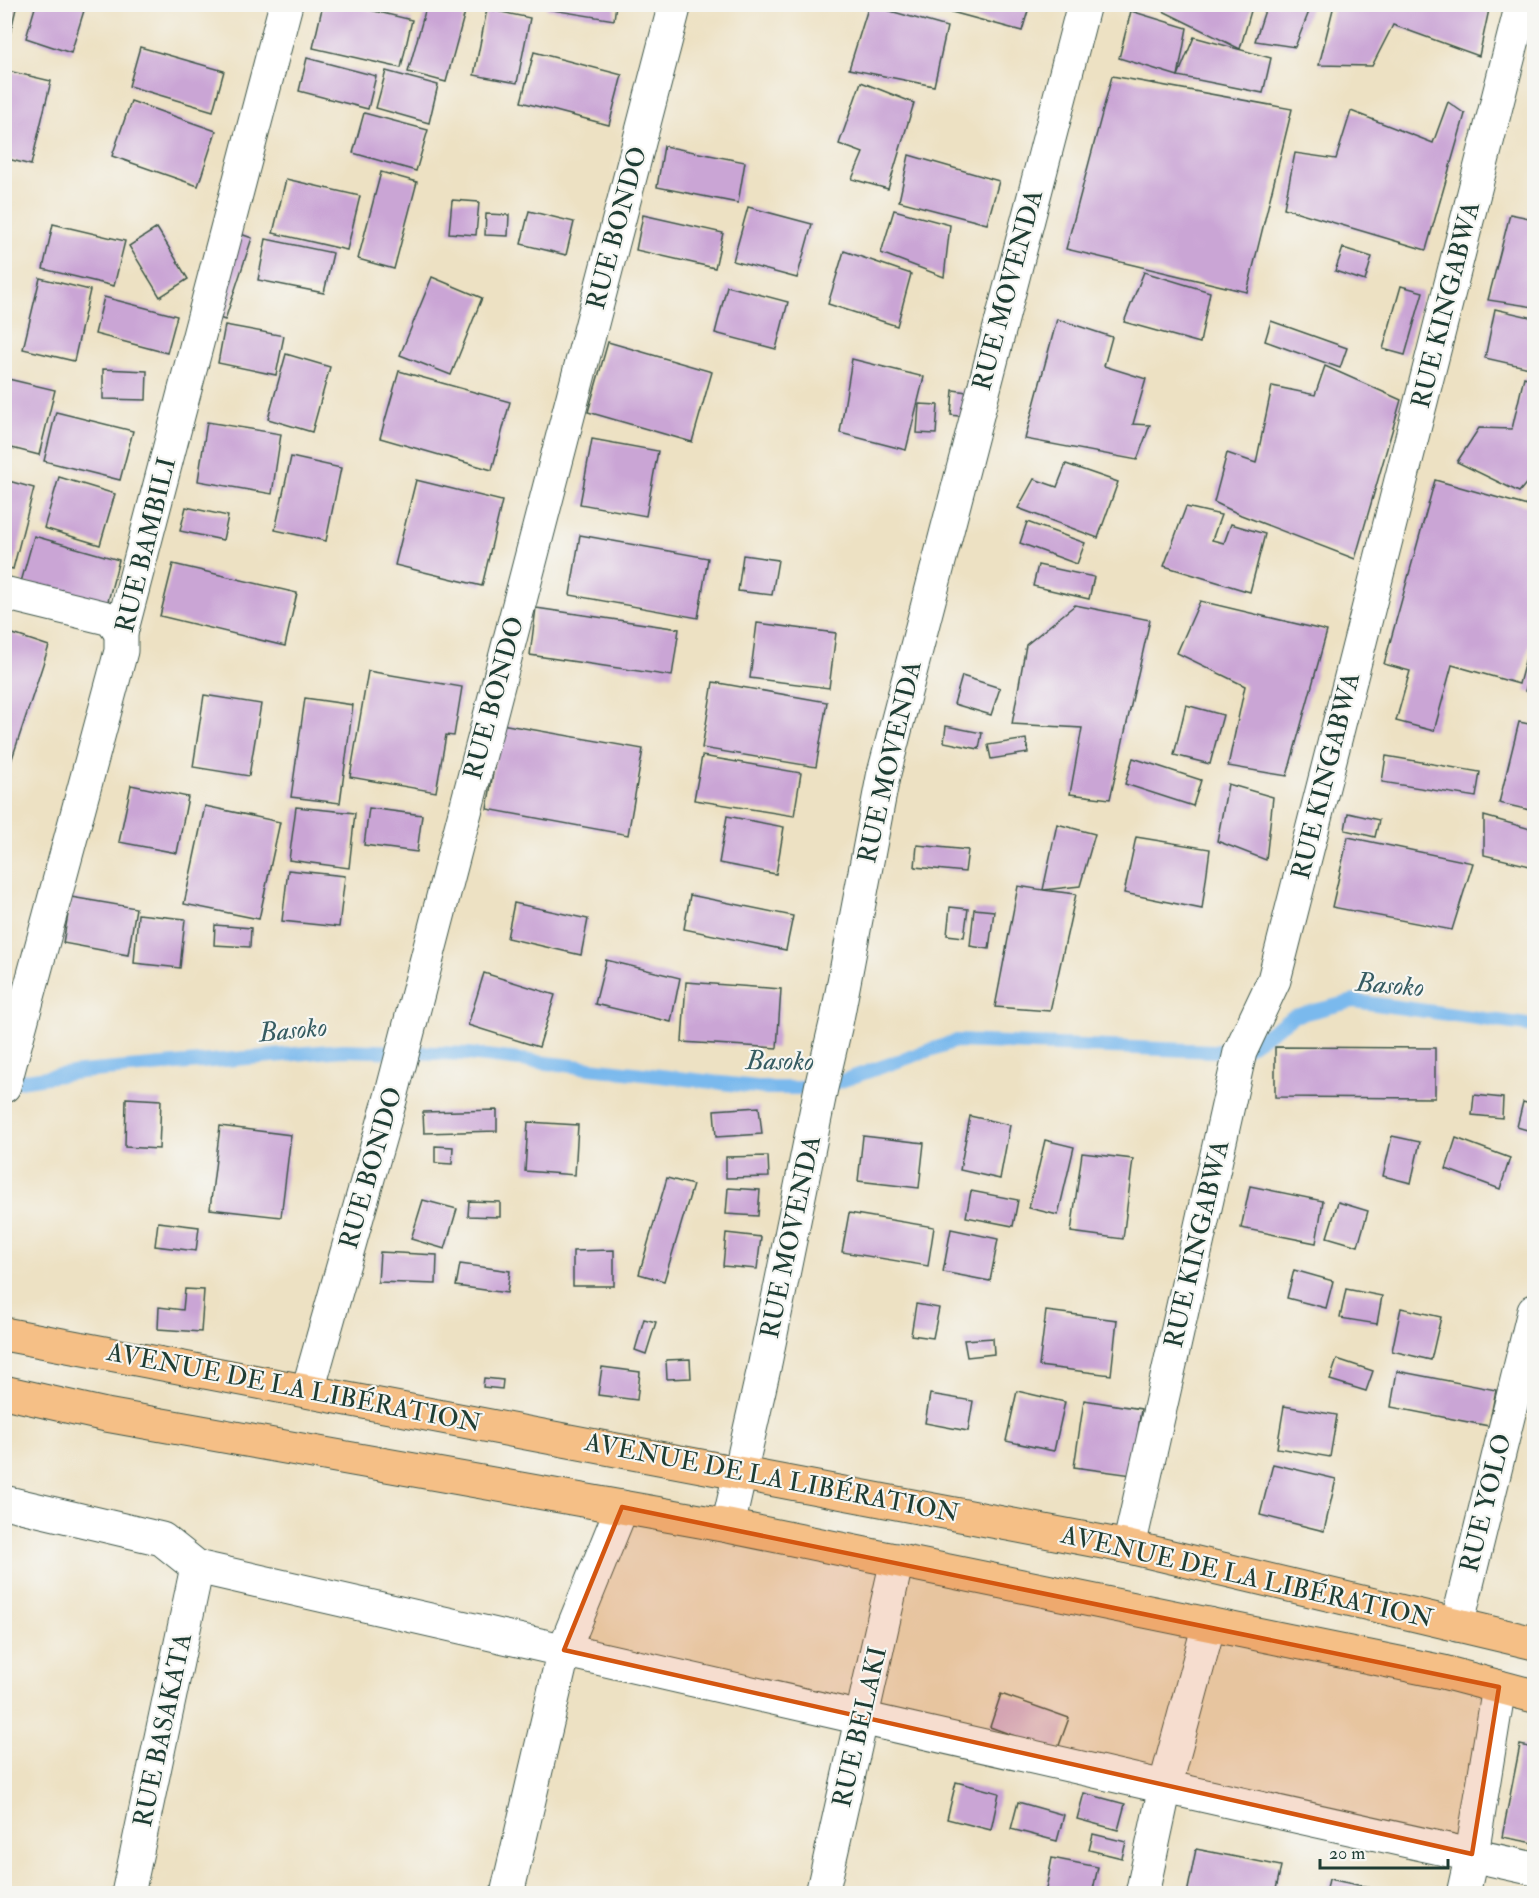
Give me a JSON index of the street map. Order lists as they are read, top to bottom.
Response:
{
  "streets": {
    "highway": ["AVENUE DE LA LIBÉRATION"],
    "street": [
      "RUE BONDO",
      "RUE MOVENDA",
      "RUE KINGABWA",
      "RUE BAMBILI",
      "RUE YOLO",
      "RUE BELAKI",
      "RUE BASAKATA"
    ]
  },
  "crossings": [
    ["RUE BONDO", "AVENUE DE LA LIBÉRATION"],
    ["RUE MOVENDA", "AVENUE DE LA LIBÉRATION"],
    ["RUE KINGABWA", "AVENUE DE LA LIBÉRATION"],
    ["AVENUE DE LA LIBÉRATION", "RUE YOLO"],
    ["AVENUE DE LA LIBÉRATION", "RUE BELAKI"]
  ],
  "water": ["Basoko"],
  "scale_bar": "20 m"
}
